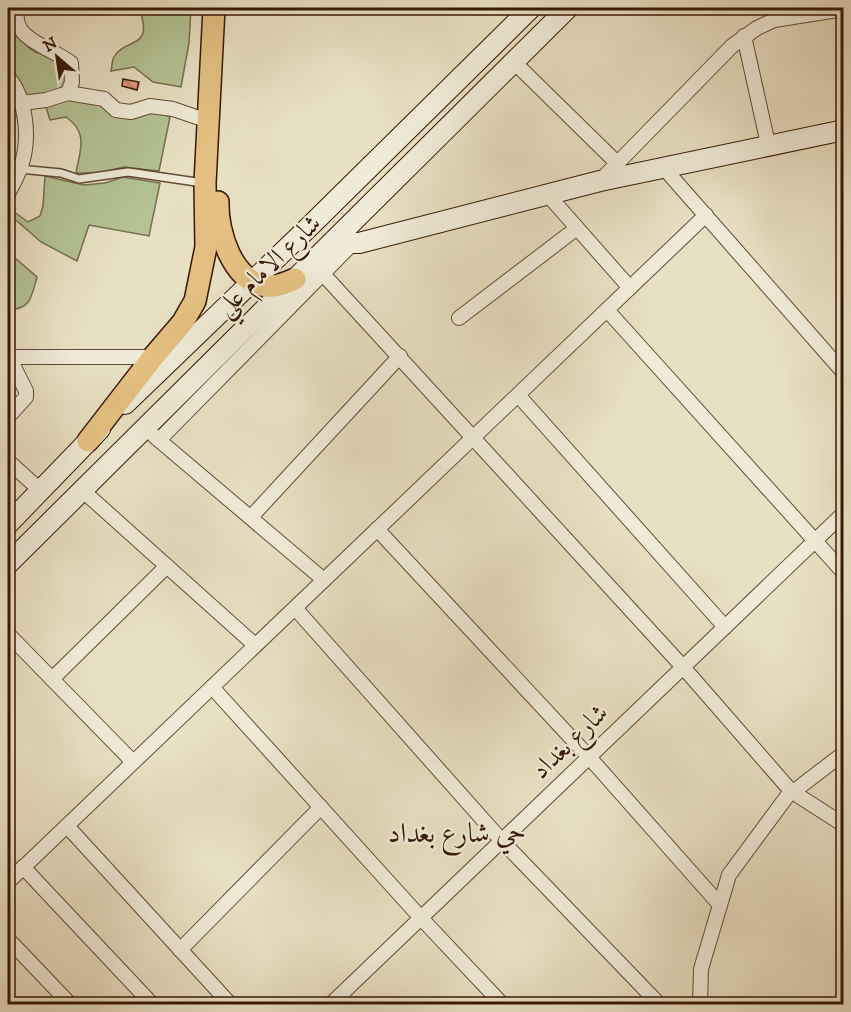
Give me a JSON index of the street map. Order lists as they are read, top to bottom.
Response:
{
  "streets": {
    "main road": ["شارع الامام علي"],
    "street": ["شارع بغداد"]
  },
  "districts": ["حي شارع بغداد"],
  "north": "top left"
}
